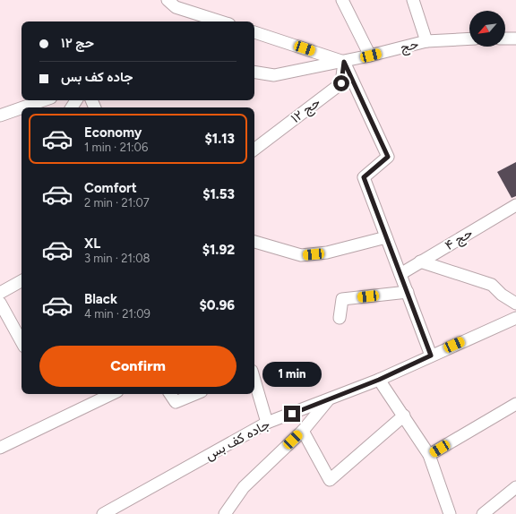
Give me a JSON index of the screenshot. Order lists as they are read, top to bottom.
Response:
{
  "streets": {
    "street": [
      "حج",
      "حج ۱۲",
      "حج ۴",
      "جاده کف بس"
    ]
  },
  "crossings": [
    ["حج", "حج ۱۲"]
  ],
  "north": "bottom left",
  "page": {
    "banner": ["حج ۱۲", "جاده کف بس"],
    "list": [
      {
        "name": "Economy",
        "note": "1 min · 21:06",
        "value": "$1.13"
      },
      {
        "name": "Comfort",
        "note": "2 min · 21:07",
        "value": "$1.53"
      },
      {
        "name": "XL",
        "note": "3 min · 21:08",
        "value": "$1.92"
      },
      {
        "name": "Black",
        "note": "4 min · 21:09",
        "value": "$0.96"
      }
    ],
    "buttons": "Confirm",
    "bubble": "1 min"
  }
}
